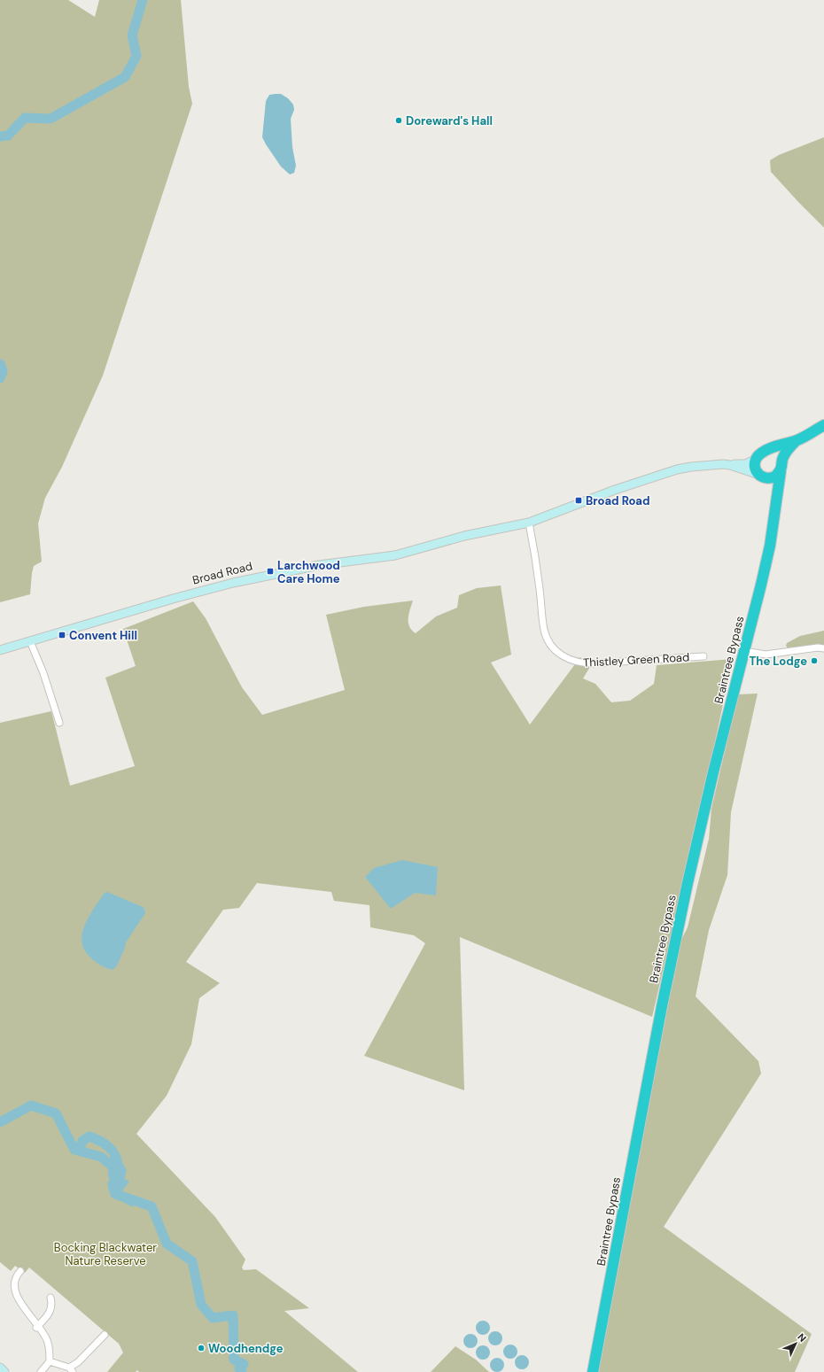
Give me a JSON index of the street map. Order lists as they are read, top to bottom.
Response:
{
  "streets": {
    "highway": ["Broad Road", "Braintree Bypass"],
    "street": ["Thistley Green Road"]
  },
  "crossings": [
    ["Broad Road", "Thistley Green Road"],
    ["Broad Road", "Braintree Bypass"]
  ],
  "parks": ["Bocking Blackwater Nature Reserve"],
  "places": {
    "other": ["Doreward's Hall", "The Lodge", "Woodhendge"],
    "transit": ["Broad Road", "Larchwood Care Home", "Convent Hill"]
  },
  "north": "top right"
}
